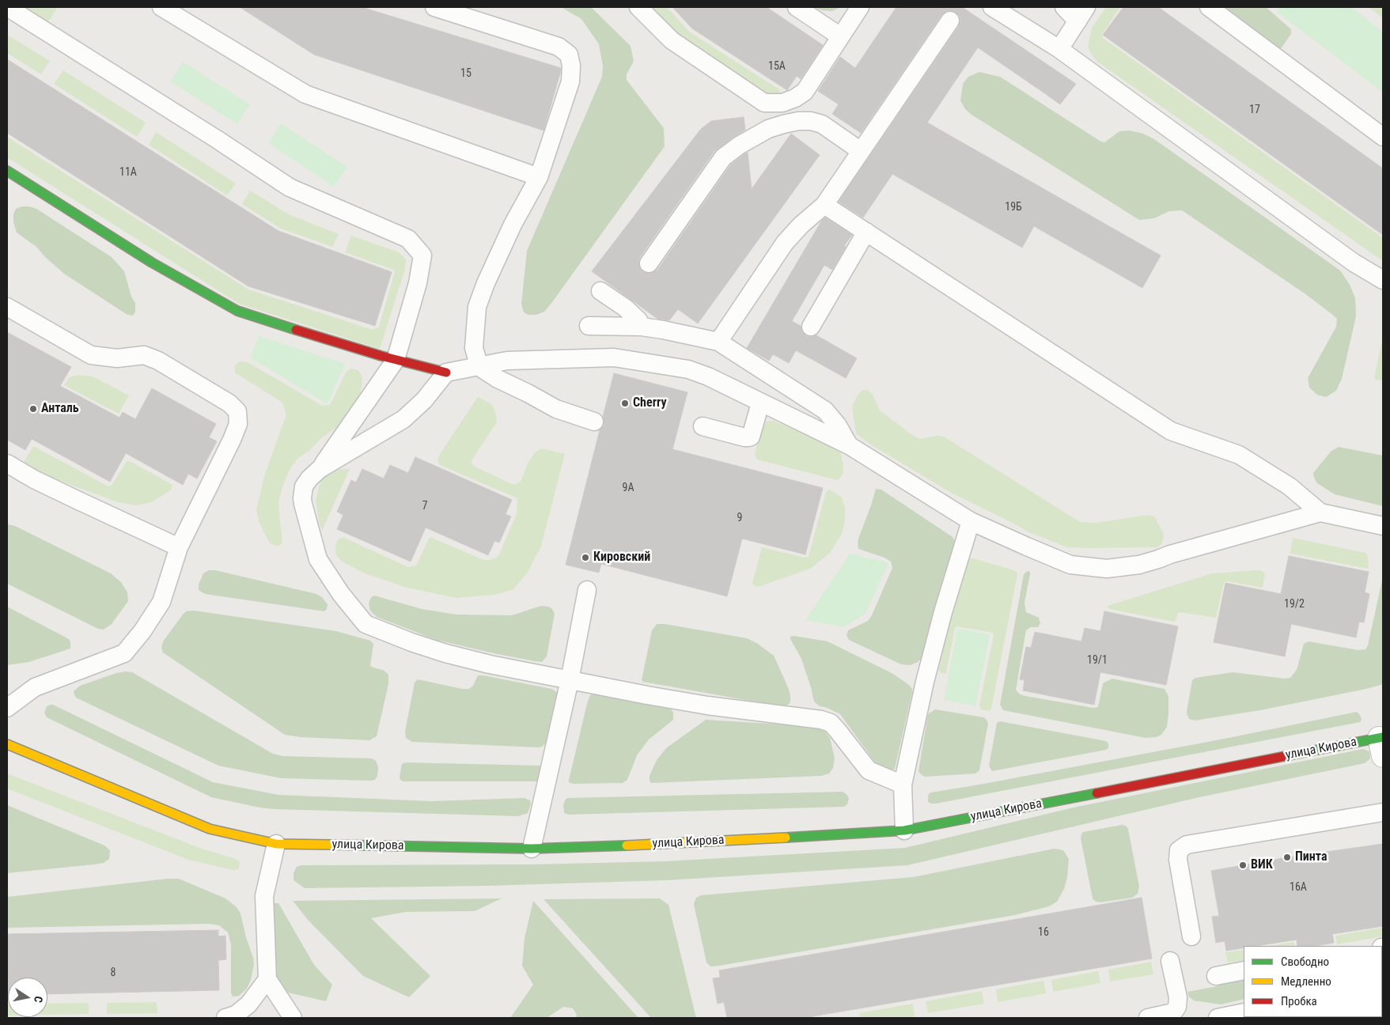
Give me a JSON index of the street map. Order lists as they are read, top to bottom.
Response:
{
  "streets": {
    "main road": ["улица Кирова"]
  },
  "places": [
    "Cherry",
    "Анталь",
    "Кировский",
    "Пинта",
    "ВИК"
  ],
  "house_numbers": [
    "15А",
    "15",
    "17",
    "11А",
    "19Б",
    "9А",
    "7",
    "9",
    "19/2",
    "19/1",
    "16А",
    "16",
    "8"
  ],
  "legend": ["Свободно", "Медленно", "Пробка"],
  "north": "right"
}
